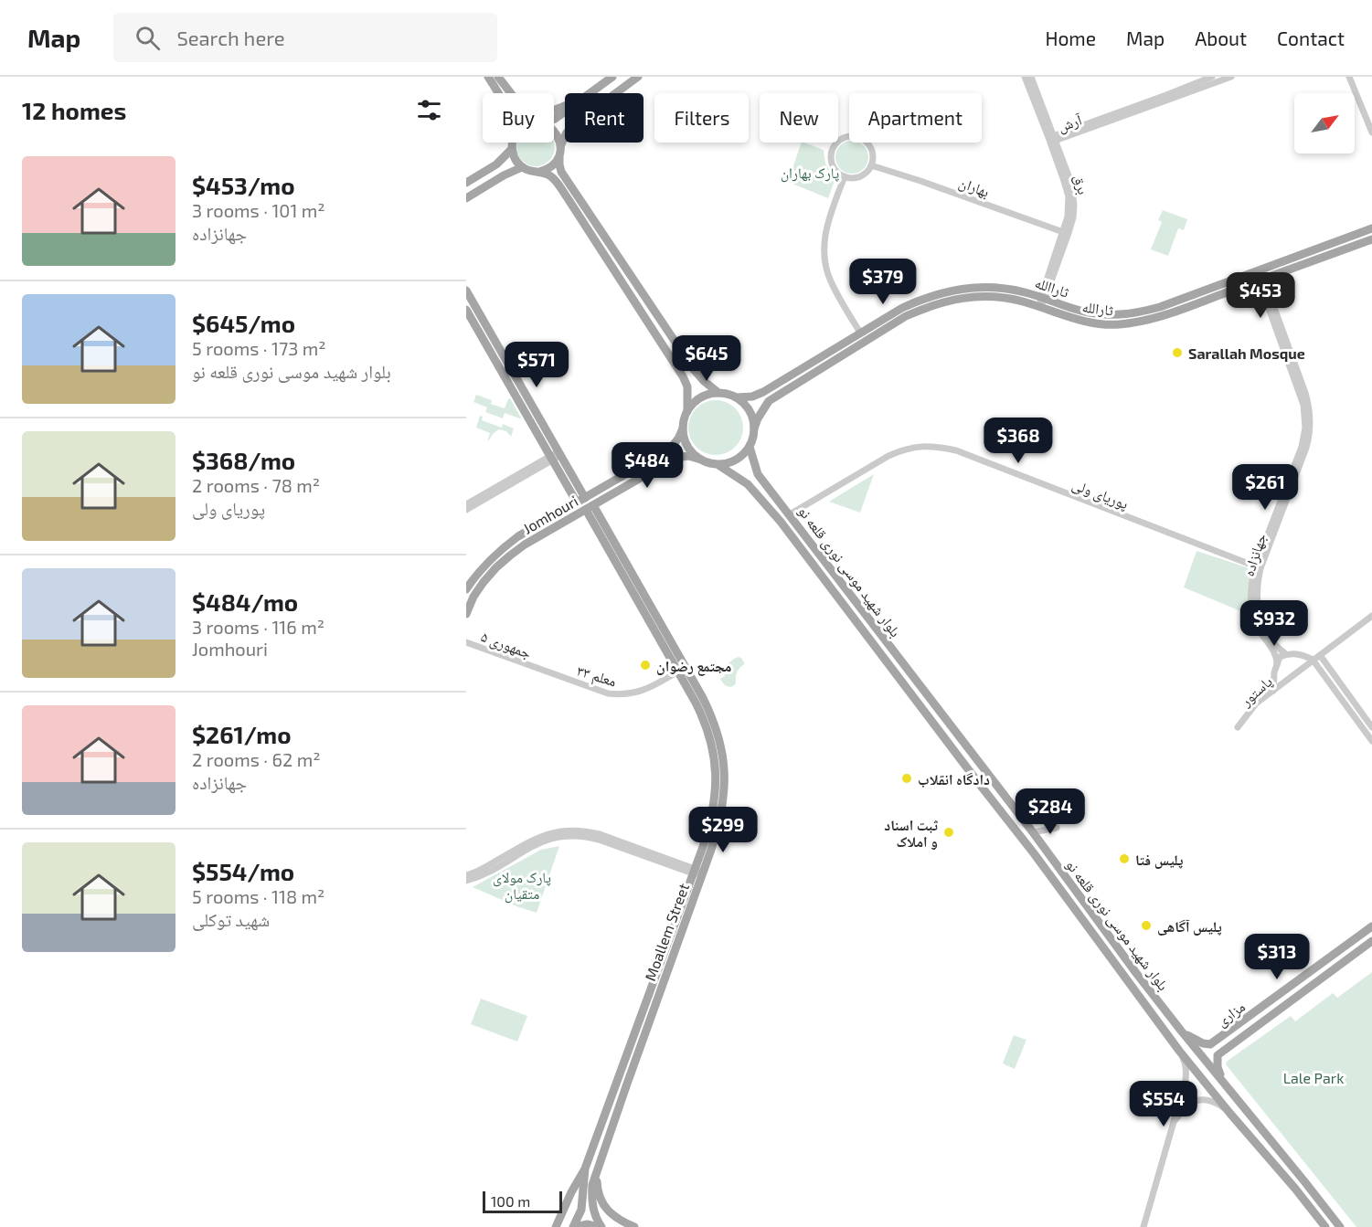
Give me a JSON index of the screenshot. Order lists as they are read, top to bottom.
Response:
{
  "streets": {
    "main road": [
      "ثاراالله",
      "ثارالله",
      "Jomhouri",
      "بلوار شهید موسی نوری قلعه نو",
      "Moallem Street",
      "مزاری"
    ],
    "street": [
      "آرش",
      "برق",
      "بهاران",
      "پوریای ولی",
      "جهانزاده",
      "جمهوری ۵",
      "معلم ۳۳",
      "پاستور"
    ]
  },
  "crossings": [
    ["آرش", "برق"],
    ["برق", "بهاران"],
    ["برق", "ثاراالله"],
    ["برق", "ثارالله"],
    ["ثاراالله", "ثارالله"],
    ["ثاراالله", "Jomhouri"],
    ["ثاراالله", "جهانزاده"],
    ["ثاراالله", "بلوار شهید موسی نوری قلعه نو"],
    ["ثارالله", "Jomhouri"],
    ["ثارالله", "جهانزاده"],
    ["ثارالله", "بلوار شهید موسی نوری قلعه نو"],
    ["پوریای ولی", "جهانزاده"],
    ["پوریای ولی", "بلوار شهید موسی نوری قلعه نو"],
    ["Jomhouri", "بلوار شهید موسی نوری قلعه نو"],
    ["Jomhouri", "Moallem Street"],
    ["بلوار شهید موسی نوری قلعه نو", "مزاری"],
    ["جمهوری ۵", "معلم ۳۳"],
    ["معلم ۳۳", "Moallem Street"]
  ],
  "parks": ["پارک بهاران", "پارک مولای متقیان", "Lale Park"],
  "places": [
    "Sarallah Mosque",
    "مجتمع رضوان",
    "دادگاه انقلاب",
    "ثبت اسناد و املاک",
    "پلیس فتا",
    "پلیس آگاهی"
  ],
  "scale_bar": "100 m",
  "north": "top right",
  "page": {
    "header": "Map",
    "search": "Search here",
    "nav": [
      "Home",
      "Map",
      "About",
      "Contact"
    ],
    "heading": "12 homes",
    "chip": [
      "Buy",
      "Rent",
      "Filters",
      "New",
      "Apartment"
    ],
    "list": [
      {
        "name": "$453/mo",
        "note": "3 rooms · 101 m² · جهانزاده"
      },
      {
        "name": "$645/mo",
        "note": "5 rooms · 173 m² · بلوار شهید موسی نوری قلعه نو"
      },
      {
        "name": "$368/mo",
        "note": "2 rooms · 78 m² · پوریای ولی"
      },
      {
        "name": "$484/mo",
        "note": "3 rooms · 116 m² · Jomhouri"
      },
      {
        "name": "$261/mo",
        "note": "2 rooms · 62 m² · جهانزاده"
      },
      {
        "name": "$554/mo",
        "note": "5 rooms · 118 m² · شهید توکلی"
      }
    ],
    "price": [
      "$379",
      "$453",
      "$645",
      "$571",
      "$368",
      "$484",
      "$261",
      "$932",
      "$284",
      "$299",
      "$313",
      "$554"
    ],
    "scale": "100 m"
  }
}
